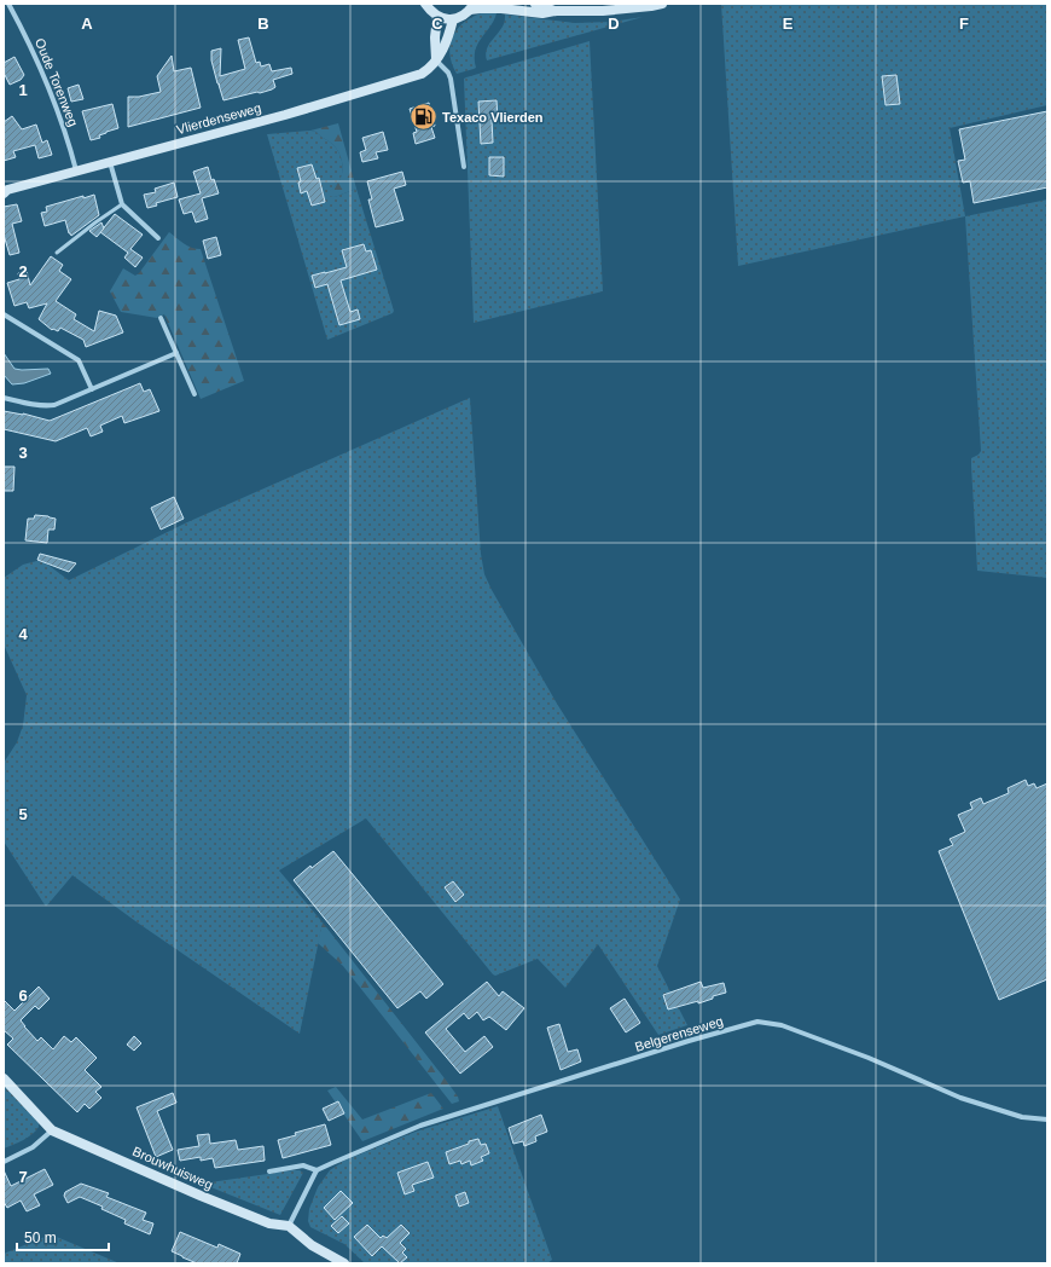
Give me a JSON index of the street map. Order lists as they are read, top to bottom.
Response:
{
  "streets": {
    "street": [
      "Oude Torenweg",
      "Vlierdenseweg",
      "Belgerenseweg",
      "Brouwhuisweg"
    ]
  },
  "crossings": [
    ["Oude Torenweg", "Vlierdenseweg"]
  ],
  "places": {
    "fuel station": ["Texaco Vlierden"]
  },
  "scale_bar": "50 m",
  "grid": {
    "columns": [
      "A",
      "B",
      "C",
      "D",
      "E",
      "F"
    ],
    "rows": [
      "1",
      "2",
      "3",
      "4",
      "5",
      "6",
      "7"
    ]
  }
}
